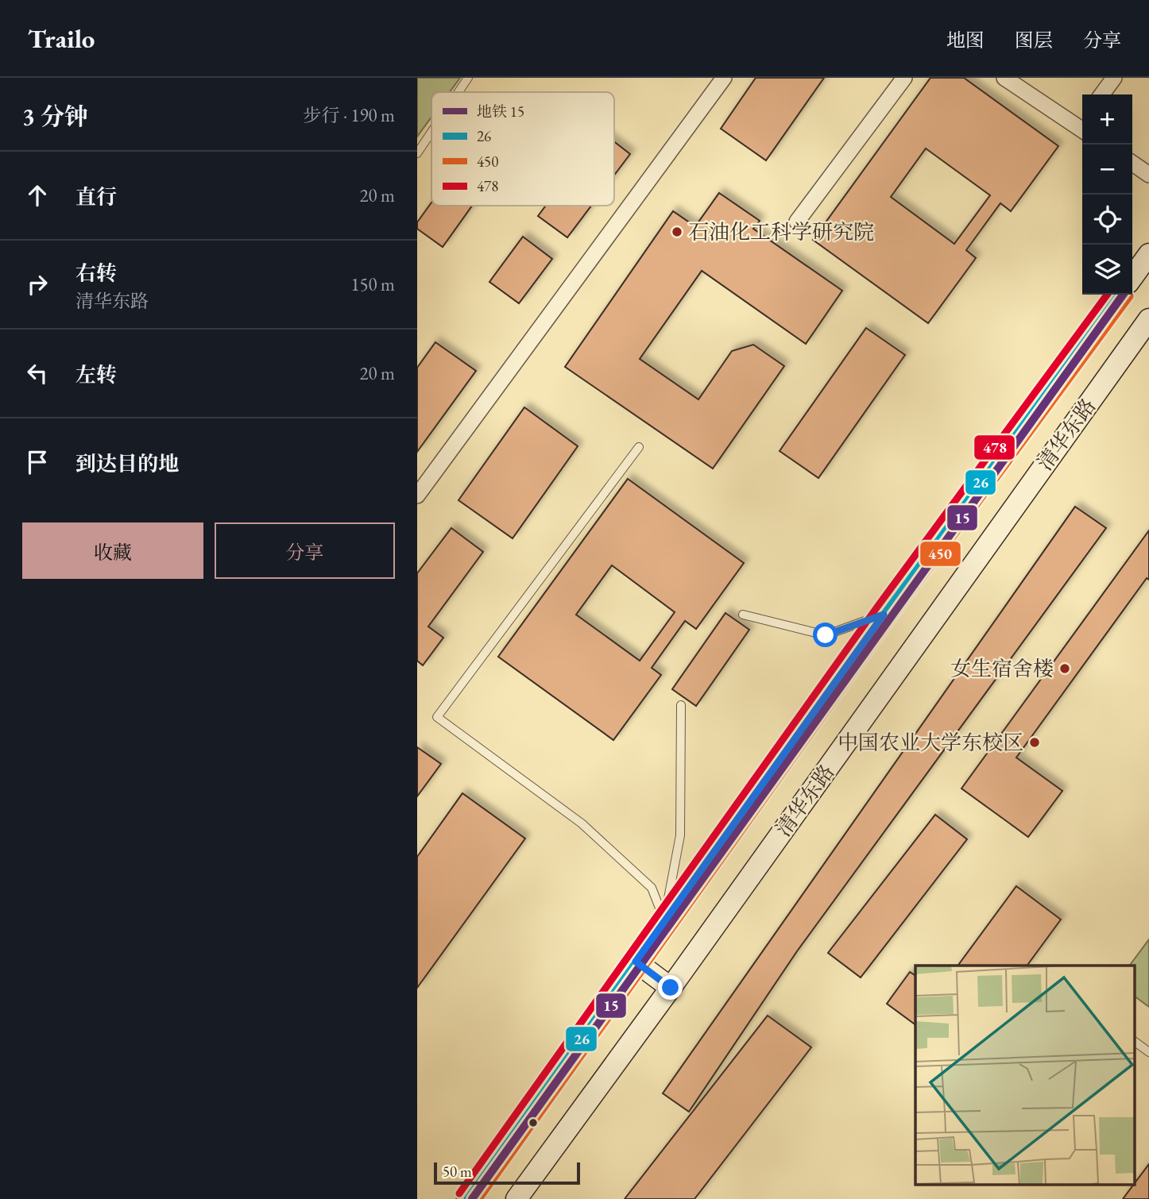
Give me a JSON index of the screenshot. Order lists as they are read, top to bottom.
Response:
{
  "streets": {
    "main road": ["清华东路"]
  },
  "places": ["石油化工科学研究院", "女生宿舍楼", "中国农业大学东校区"],
  "lines": [
    "metro line 15",
    "transit line 26",
    "transit line 478",
    "transit line 450"
  ],
  "legend": [
    "地铁 15",
    "26",
    "450",
    "478"
  ],
  "scale_bar": "50 m",
  "page": {
    "header": "Trailo",
    "nav": ["地图", "图层", "分享"],
    "heading": ["3 分钟", "步行 · 190 m"],
    "map_buttons": ["+", "−"],
    "list": [
      ["直行", "20 m"],
      ["右转", "清华东路", "150 m"],
      ["左转", "20 m"],
      "到达目的地"
    ],
    "buttons": ["收藏", "分享"],
    "scale": "50 m"
  }
}
